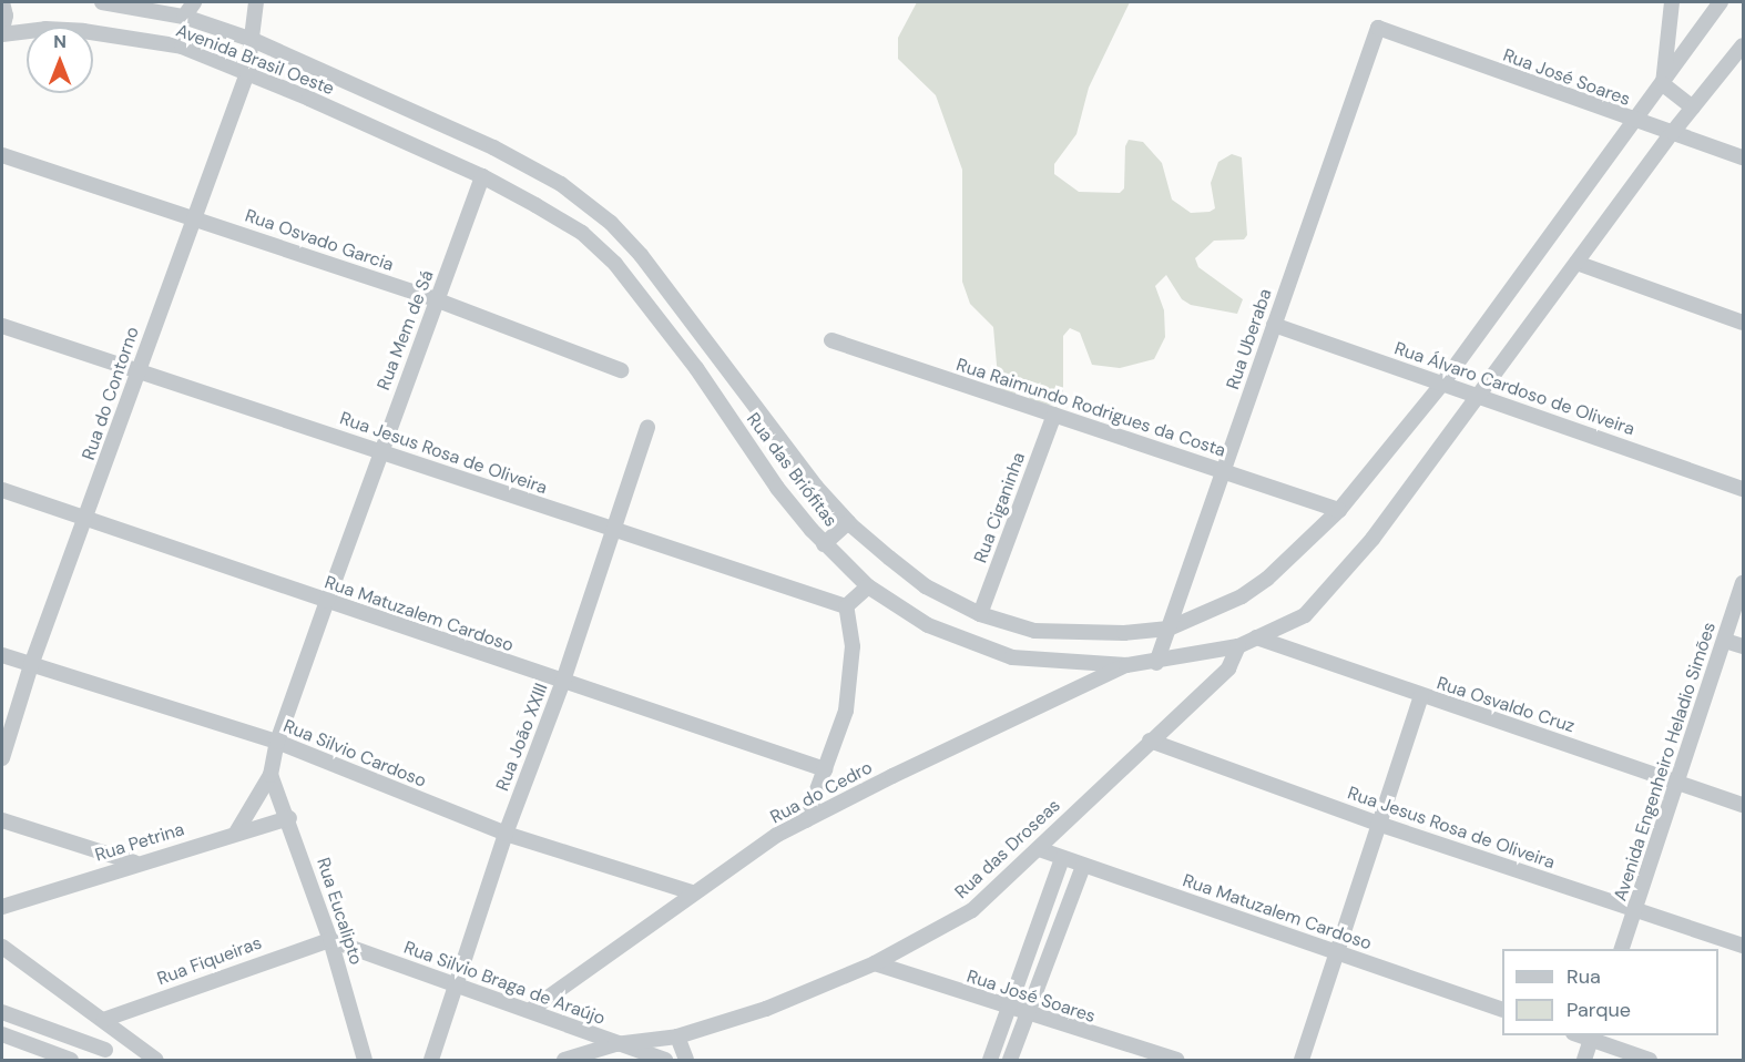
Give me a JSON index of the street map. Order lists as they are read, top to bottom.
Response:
{
  "streets": {
    "street": [
      "Avenida Brasil Oeste",
      "Rua José Soares",
      "Rua Osvado Garcia",
      "Rua Mem de Sá",
      "Rua Uberaba",
      "Rua Álvaro Cardoso de Oliveira",
      "Rua do Contorno",
      "Rua Raimundo Rodrigues da Costa",
      "Rua Jesus Rosa de Oliveira",
      "Rua das Briófitas",
      "Rua Ciganinha",
      "Rua Matuzalem Cardoso",
      "Rua Osvaldo Cruz",
      "Rua João XXIII",
      "Rua Silvio Cardoso",
      "Avenida Engenheiro Heladio Simões",
      "Rua do Cedro",
      "Rua Petrina",
      "Rua das Droseas",
      "Rua Eucalipto",
      "Rua Fiqueiras",
      "Rua Silvio Braga de Araújo"
    ]
  },
  "crossings": [
    ["Avenida Brasil Oeste", "Rua Mem de Sá"],
    ["Avenida Brasil Oeste", "Rua do Contorno"],
    ["Avenida Brasil Oeste", "Rua das Briófitas"],
    ["Rua José Soares", "Rua Uberaba"],
    ["Rua José Soares", "Rua das Briófitas"],
    ["Rua José Soares", "Rua do Cedro"],
    ["Rua José Soares", "Rua das Droseas"],
    ["Rua Osvado Garcia", "Rua Mem de Sá"],
    ["Rua Osvado Garcia", "Rua do Contorno"],
    ["Rua Mem de Sá", "Rua Jesus Rosa de Oliveira"],
    ["Rua Mem de Sá", "Rua Matuzalem Cardoso"],
    ["Rua Mem de Sá", "Rua Silvio Cardoso"],
    ["Rua Mem de Sá", "Rua Petrina"],
    ["Rua Mem de Sá", "Rua Eucalipto"],
    ["Rua Uberaba", "Rua Álvaro Cardoso de Oliveira"],
    ["Rua Uberaba", "Rua Raimundo Rodrigues da Costa"],
    ["Rua Uberaba", "Rua das Briófitas"],
    ["Rua Uberaba", "Rua do Cedro"],
    ["Rua Álvaro Cardoso de Oliveira", "Rua das Briófitas"],
    ["Rua Álvaro Cardoso de Oliveira", "Rua do Cedro"],
    ["Rua do Contorno", "Rua Jesus Rosa de Oliveira"],
    ["Rua do Contorno", "Rua Matuzalem Cardoso"],
    ["Rua do Contorno", "Rua Silvio Cardoso"],
    ["Rua Raimundo Rodrigues da Costa", "Rua das Briófitas"],
    ["Rua Raimundo Rodrigues da Costa", "Rua Ciganinha"],
    ["Rua Jesus Rosa de Oliveira", "Rua João XXIII"],
    ["Rua Jesus Rosa de Oliveira", "Avenida Engenheiro Heladio Simões"],
    ["Rua Jesus Rosa de Oliveira", "Rua das Droseas"],
    ["Rua das Briófitas", "Rua Ciganinha"],
    ["Rua das Briófitas", "Rua do Cedro"],
    ["Rua Matuzalem Cardoso", "Rua João XXIII"],
    ["Rua Matuzalem Cardoso", "Rua das Droseas"],
    ["Rua Osvaldo Cruz", "Avenida Engenheiro Heladio Simões"],
    ["Rua Osvaldo Cruz", "Rua do Cedro"],
    ["Rua João XXIII", "Rua Silvio Cardoso"],
    ["Rua João XXIII", "Rua Silvio Braga de Araújo"],
    ["Rua Silvio Cardoso", "Rua do Cedro"],
    ["Rua do Cedro", "Rua das Droseas"],
    ["Rua do Cedro", "Rua Silvio Braga de Araújo"],
    ["Rua Petrina", "Rua Eucalipto"],
    ["Rua Eucalipto", "Rua Fiqueiras"],
    ["Rua Eucalipto", "Rua Silvio Braga de Araújo"],
    ["Rua Fiqueiras", "Rua Silvio Braga de Araújo"]
  ],
  "legend": ["Rua", "Parque"],
  "north": "top"
}
